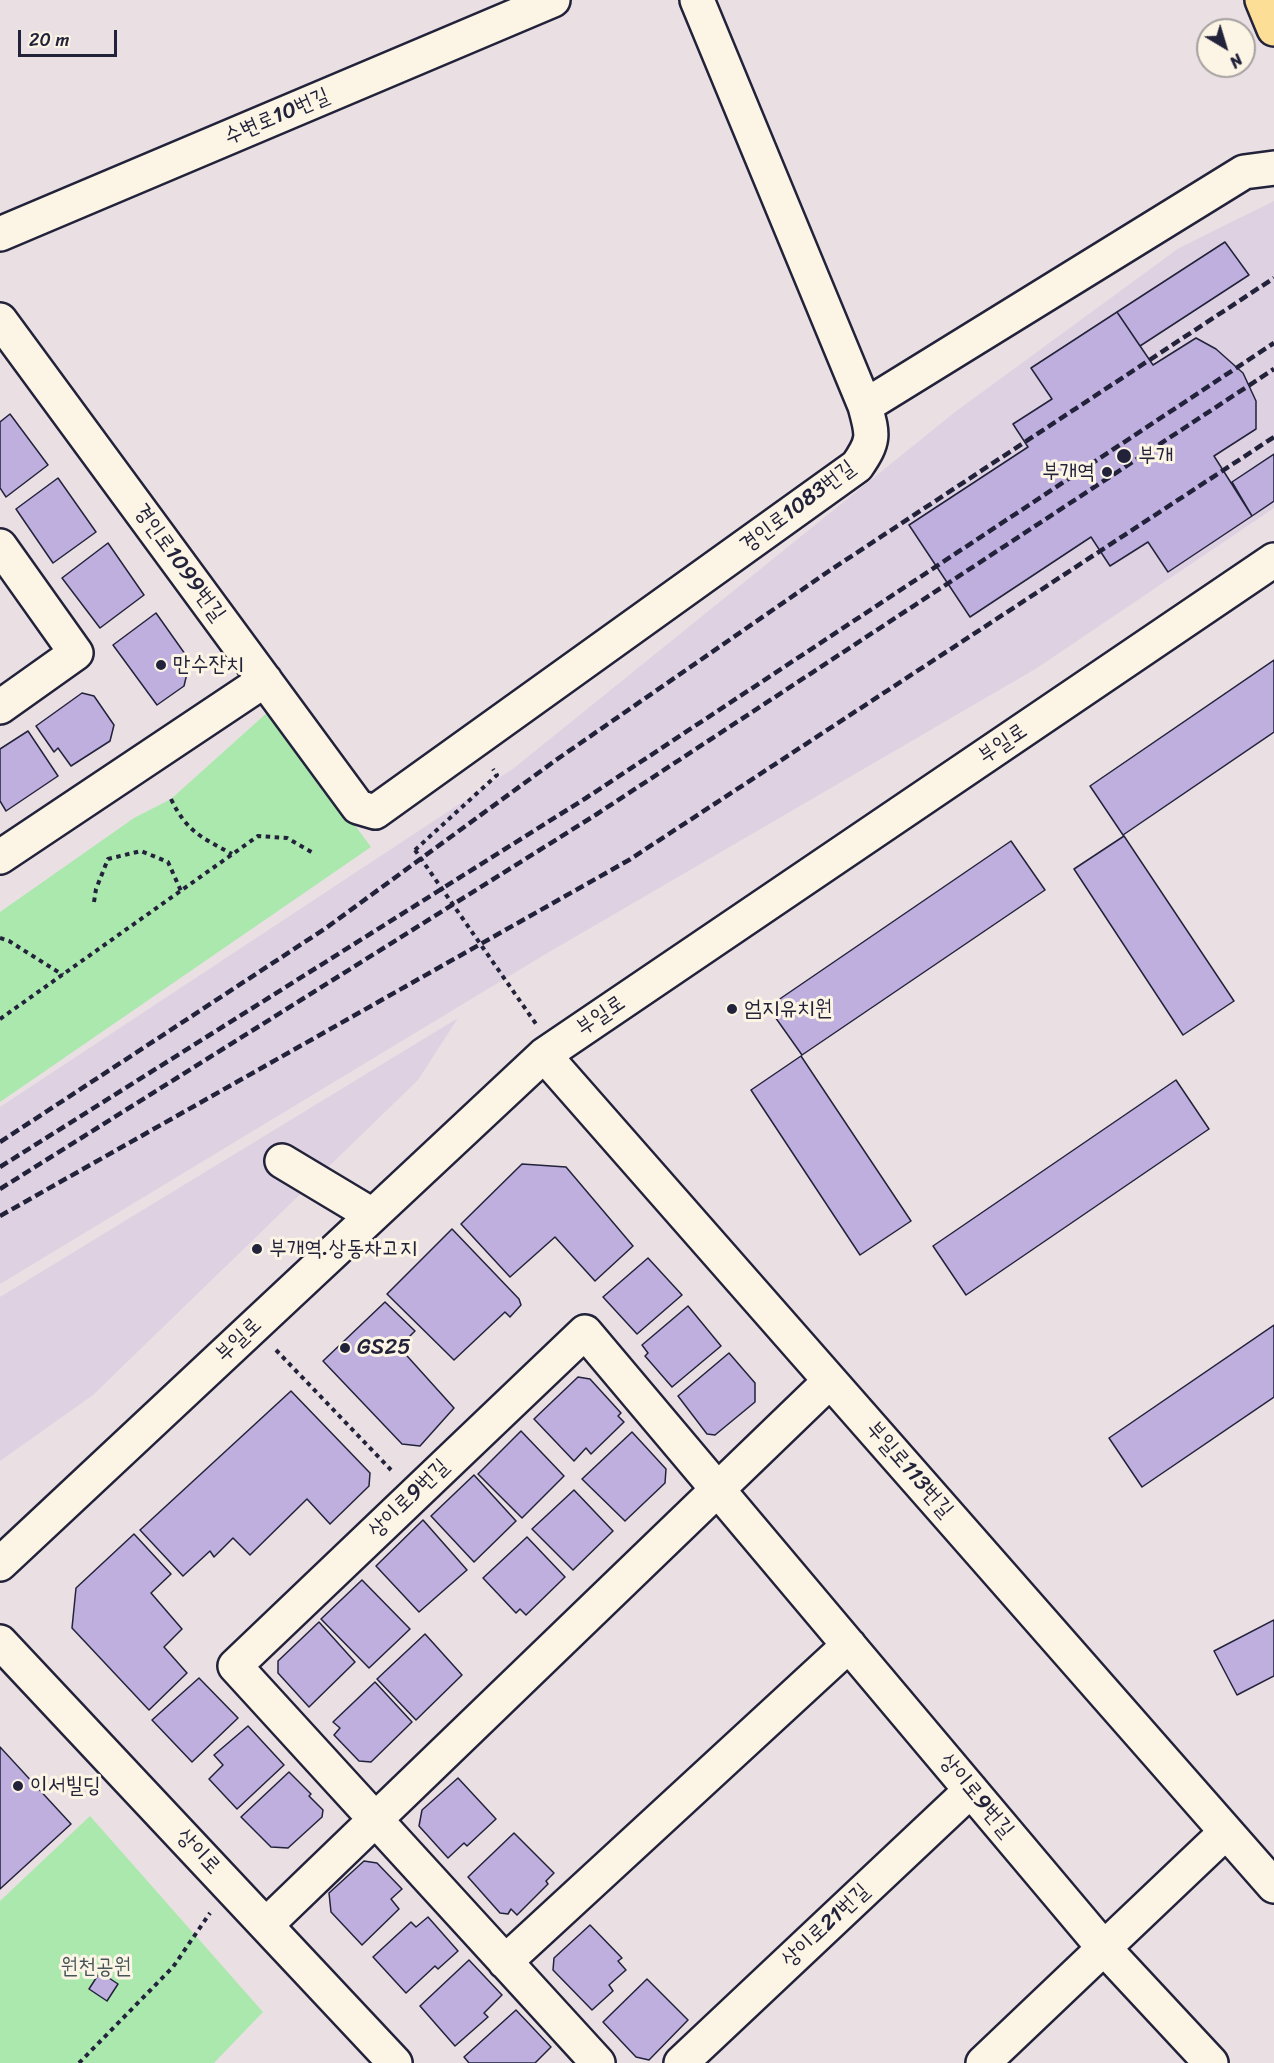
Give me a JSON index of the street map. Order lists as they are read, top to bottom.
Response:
{
  "streets": {
    "street": [
      "수변로10번길",
      "경인로1083번길",
      "경인로1099번길",
      "부일로",
      "부일로113번길",
      "상이로9번길",
      "상이로",
      "상이로21번길"
    ]
  },
  "crossings": [
    ["경인로1083번길", "경인로1099번길"],
    ["부일로", "부일로113번길"],
    ["상이로9번길", "상이로21번길"]
  ],
  "parks": ["원천공원"],
  "places": [
    "부개",
    "부개역",
    "만수잔치",
    "엄지유치원",
    "부개역.상동차고지",
    "GS25",
    "이서빌딩"
  ],
  "scale_bar": "20 m",
  "north": "bottom right"
}
